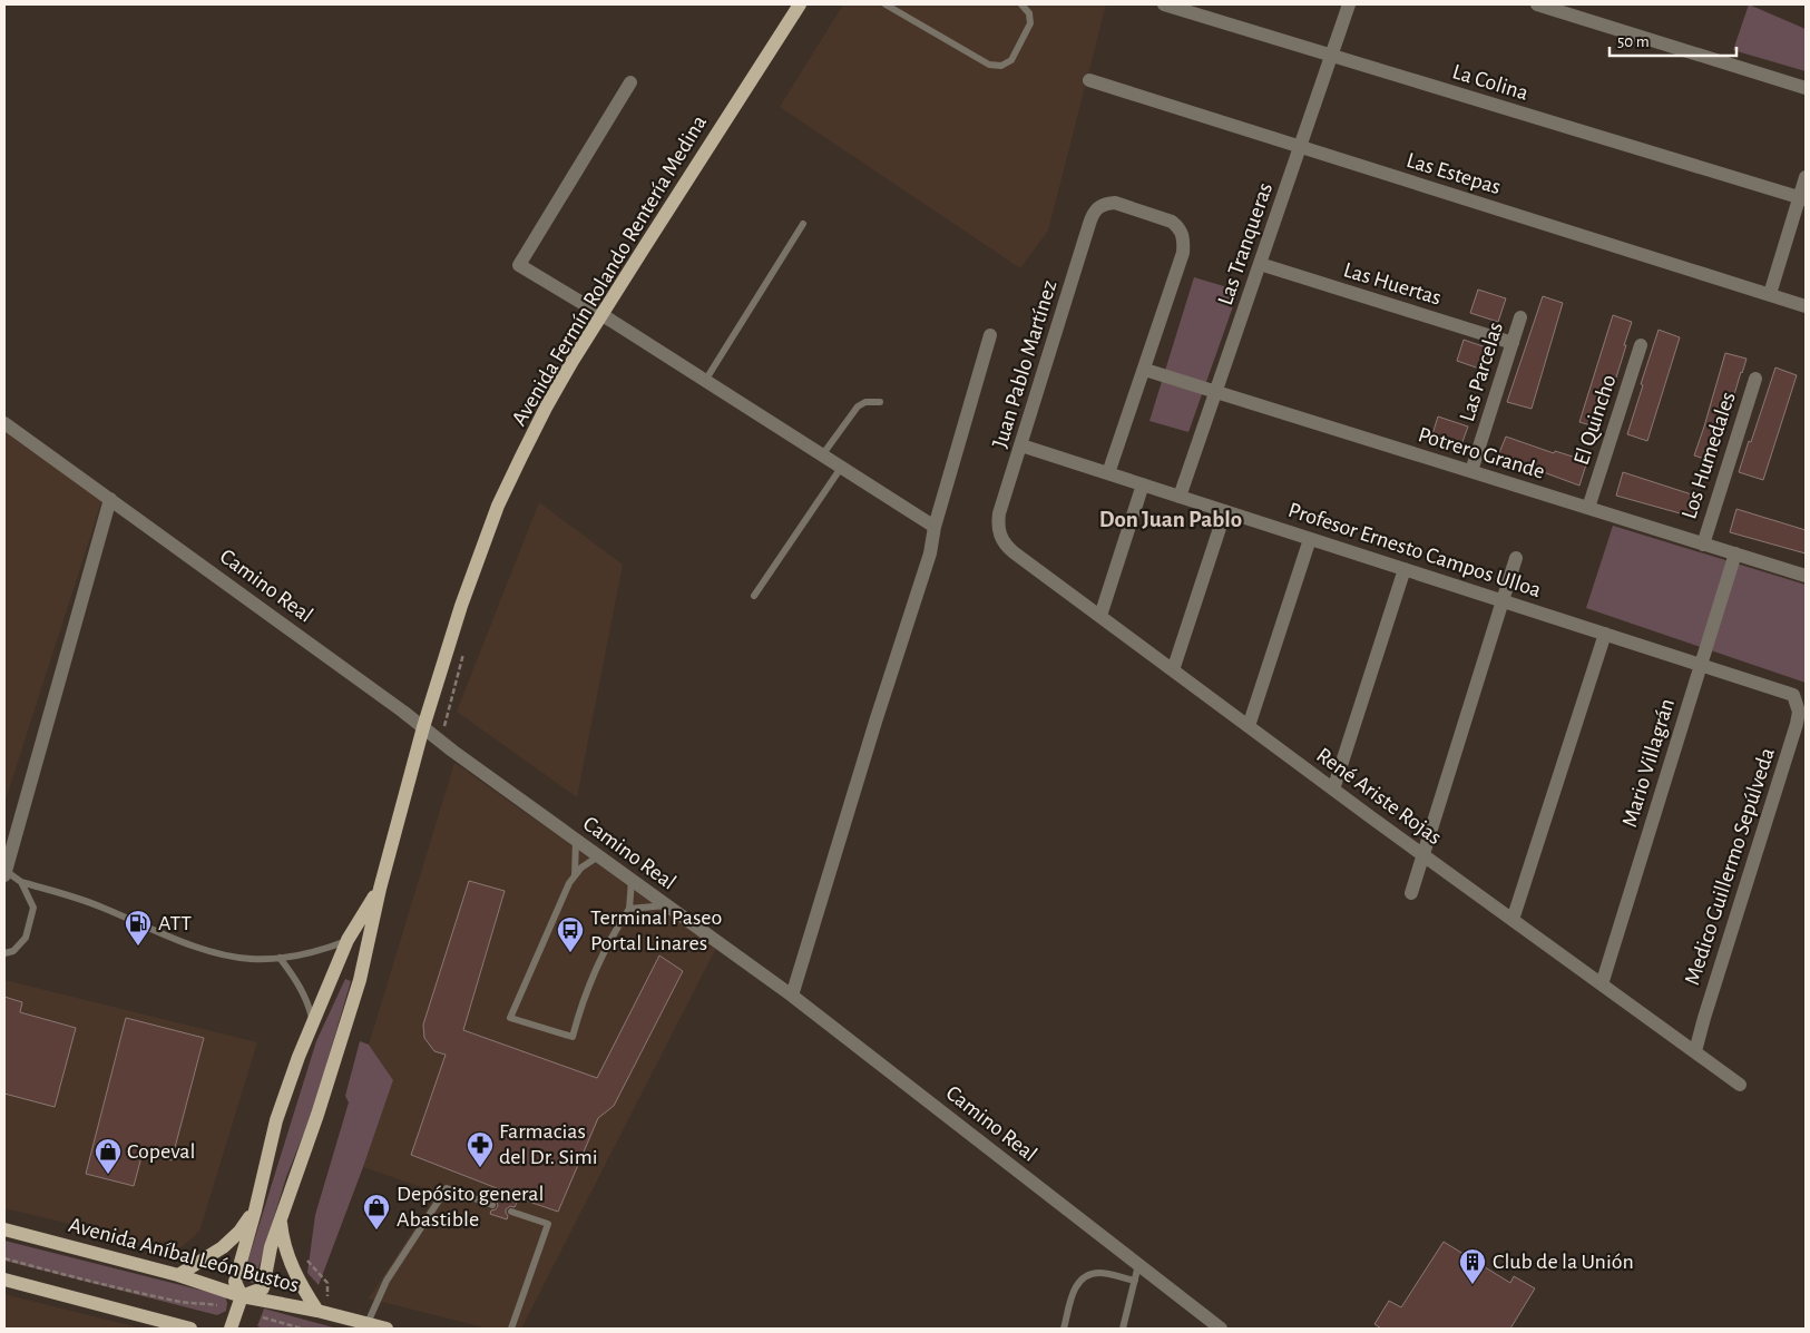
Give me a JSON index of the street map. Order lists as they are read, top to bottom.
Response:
{
  "streets": {
    "main road": ["Avenida Fermín Rolando Rentería Medina", "Avenida Aníbal León Bustos"],
    "street": [
      "La Colina",
      "Las Estepas",
      "Las Tranqueras",
      "Las Huertas",
      "Juan Pablo Martínez",
      "Las Parcelas",
      "El Quincho",
      "Potrero Grande",
      "Los Humedales",
      "Profesor Ernesto Campos Ulloa",
      "Camino Real",
      "Mario Villagrán",
      "René Ariste Rojas",
      "Medico Guillermo Sepúlveda"
    ]
  },
  "crossings": [
    ["La Colina", "Las Tranqueras"],
    ["Las Estepas", "Las Tranqueras"],
    ["Las Tranqueras", "Las Huertas"],
    ["Las Tranqueras", "Potrero Grande"],
    ["Las Tranqueras", "Profesor Ernesto Campos Ulloa"],
    ["Avenida Fermín Rolando Rentería Medina", "Camino Real"],
    ["Avenida Fermín Rolando Rentería Medina", "Avenida Aníbal León Bustos"],
    ["Las Huertas", "Las Parcelas"],
    ["Juan Pablo Martínez", "Potrero Grande"],
    ["Juan Pablo Martínez", "Profesor Ernesto Campos Ulloa"],
    ["Juan Pablo Martínez", "René Ariste Rojas"],
    ["Las Parcelas", "Potrero Grande"],
    ["El Quincho", "Potrero Grande"],
    ["Potrero Grande", "Los Humedales"],
    ["Potrero Grande", "Mario Villagrán"],
    ["Profesor Ernesto Campos Ulloa", "Mario Villagrán"],
    ["Profesor Ernesto Campos Ulloa", "Medico Guillermo Sepúlveda"],
    ["Mario Villagrán", "René Ariste Rojas"],
    ["René Ariste Rojas", "Medico Guillermo Sepúlveda"]
  ],
  "districts": ["Don Juan Pablo"],
  "places": {
    "fuel station": ["ATT"],
    "bus stop": ["Terminal Paseo Portal Linares"],
    "pharmacy": ["Farmacias del Dr. Simi"],
    "shop": ["Copeval", "Depósito general Abastible"],
    "building": ["Club de la Unión"]
  },
  "scale_bar": "50 m"
}
